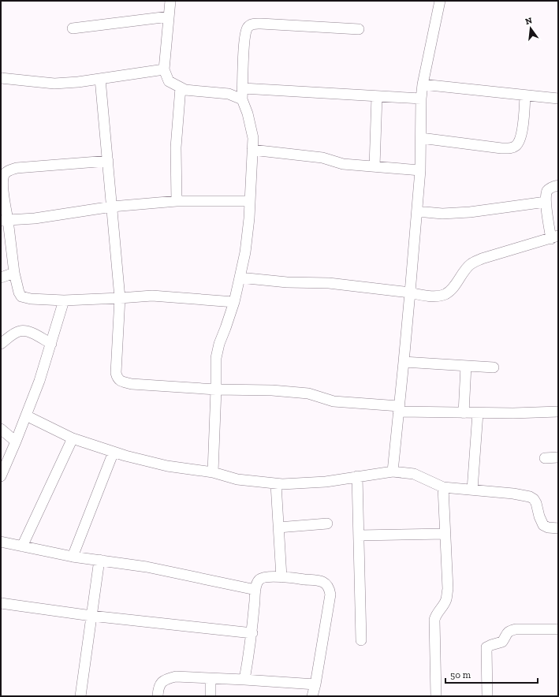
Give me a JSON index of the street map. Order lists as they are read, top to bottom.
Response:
{
  "scale_bar": "50 m",
  "north": "top"
}
